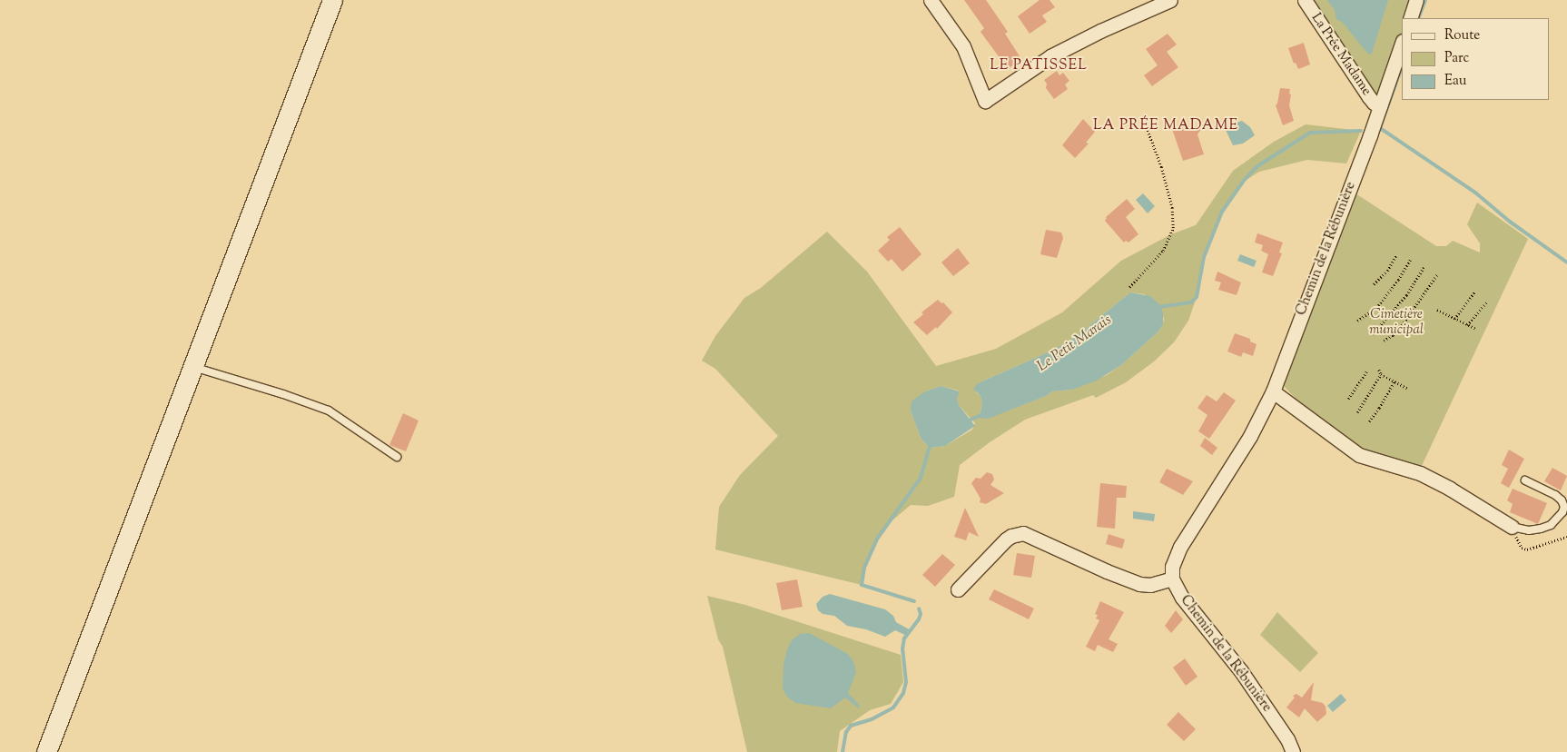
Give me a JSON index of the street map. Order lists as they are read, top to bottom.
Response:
{
  "streets": {
    "street": ["La Prée Madame", "Chemin de la Rébunière"]
  },
  "crossings": [
    ["La Prée Madame", "Chemin de la Rébunière"]
  ],
  "districts": ["LE PATISSEL", "LA PRÉE MADAME"],
  "water": ["Le Petit Marais"],
  "parks": ["Cimetière municipal"],
  "legend": ["Route", "Parc", "Eau"]
}
